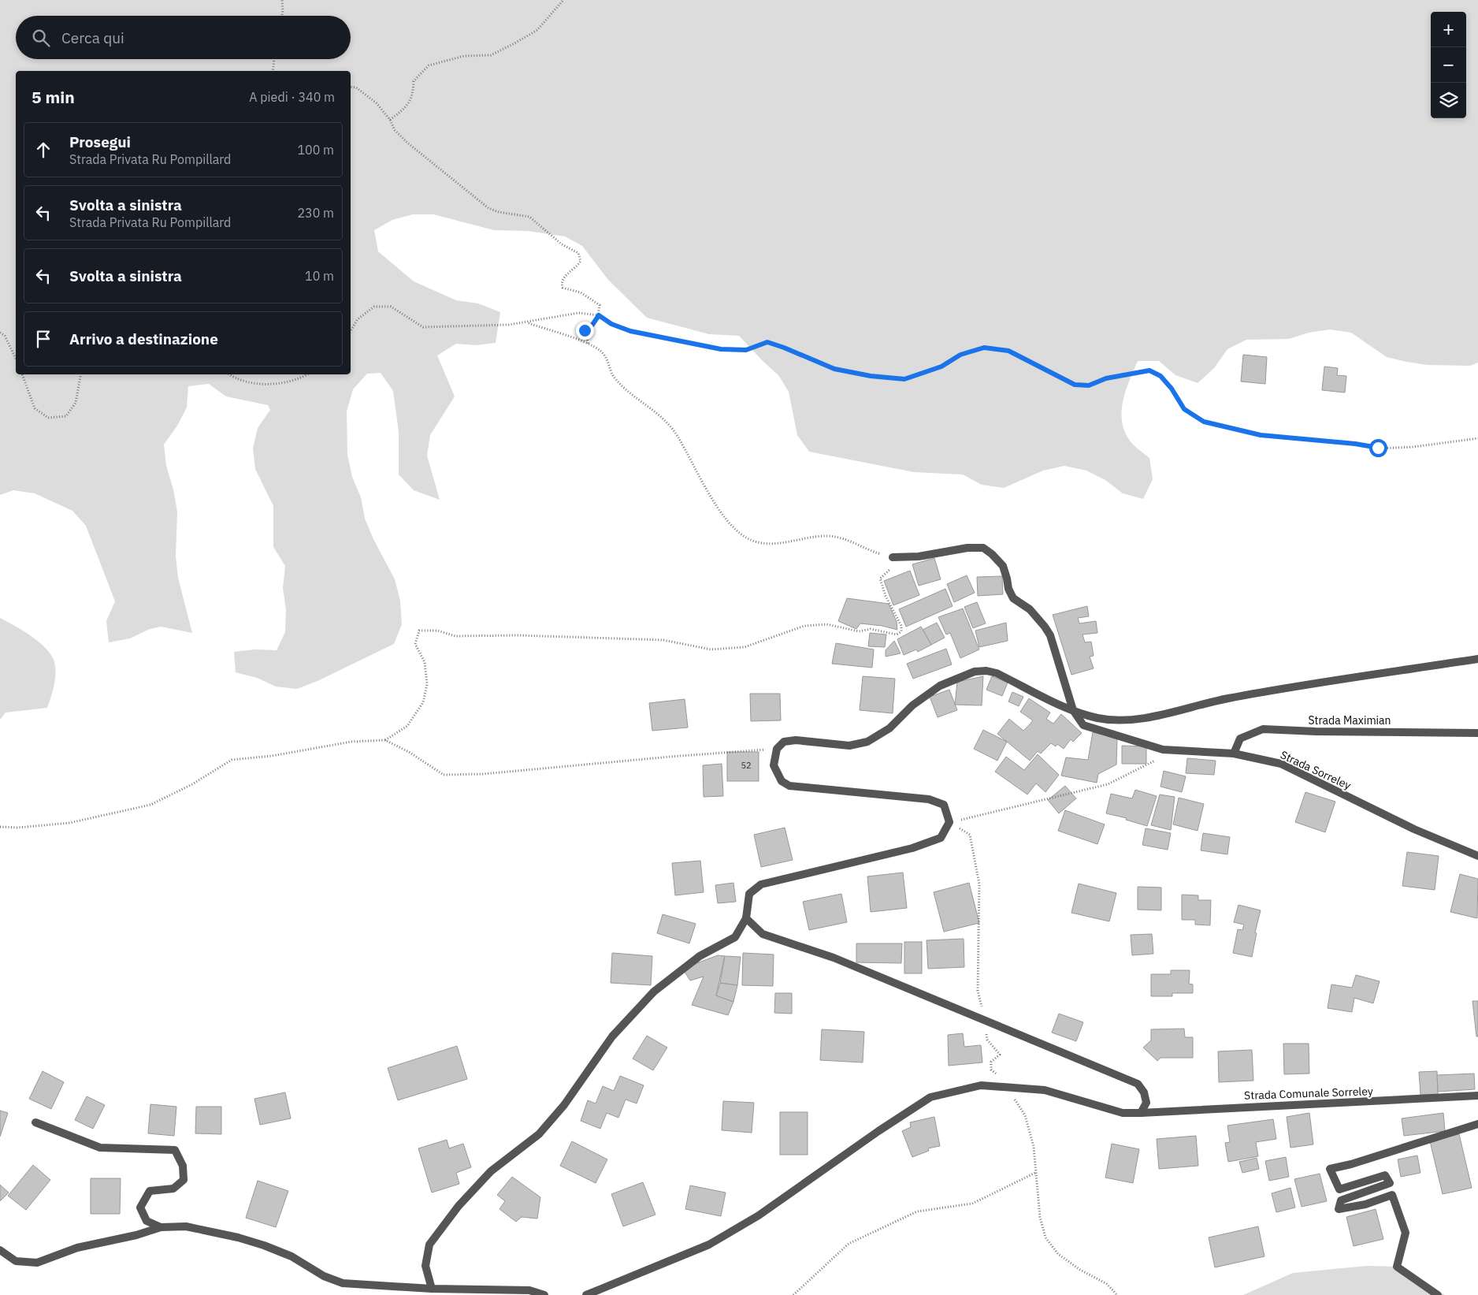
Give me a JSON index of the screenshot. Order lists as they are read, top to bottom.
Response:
{
  "streets": {
    "street": ["Strada Maximian", "Strada Sorreley", "Strada Comunale Sorreley"]
  },
  "crossings": [
    ["Strada Maximian", "Strada Sorreley"]
  ],
  "house_numbers": ["52"],
  "page": {
    "map_buttons": ["+", "−"],
    "search": "Cerca qui",
    "heading": ["5 min", "A piedi · 340 m"],
    "list": [
      ["Prosegui", "Strada Privata Ru Pompillard", "100 m"],
      ["Svolta a sinistra", "Strada Privata Ru Pompillard", "230 m"],
      ["Svolta a sinistra", "10 m"],
      "Arrivo a destinazione"
    ]
  }
}
